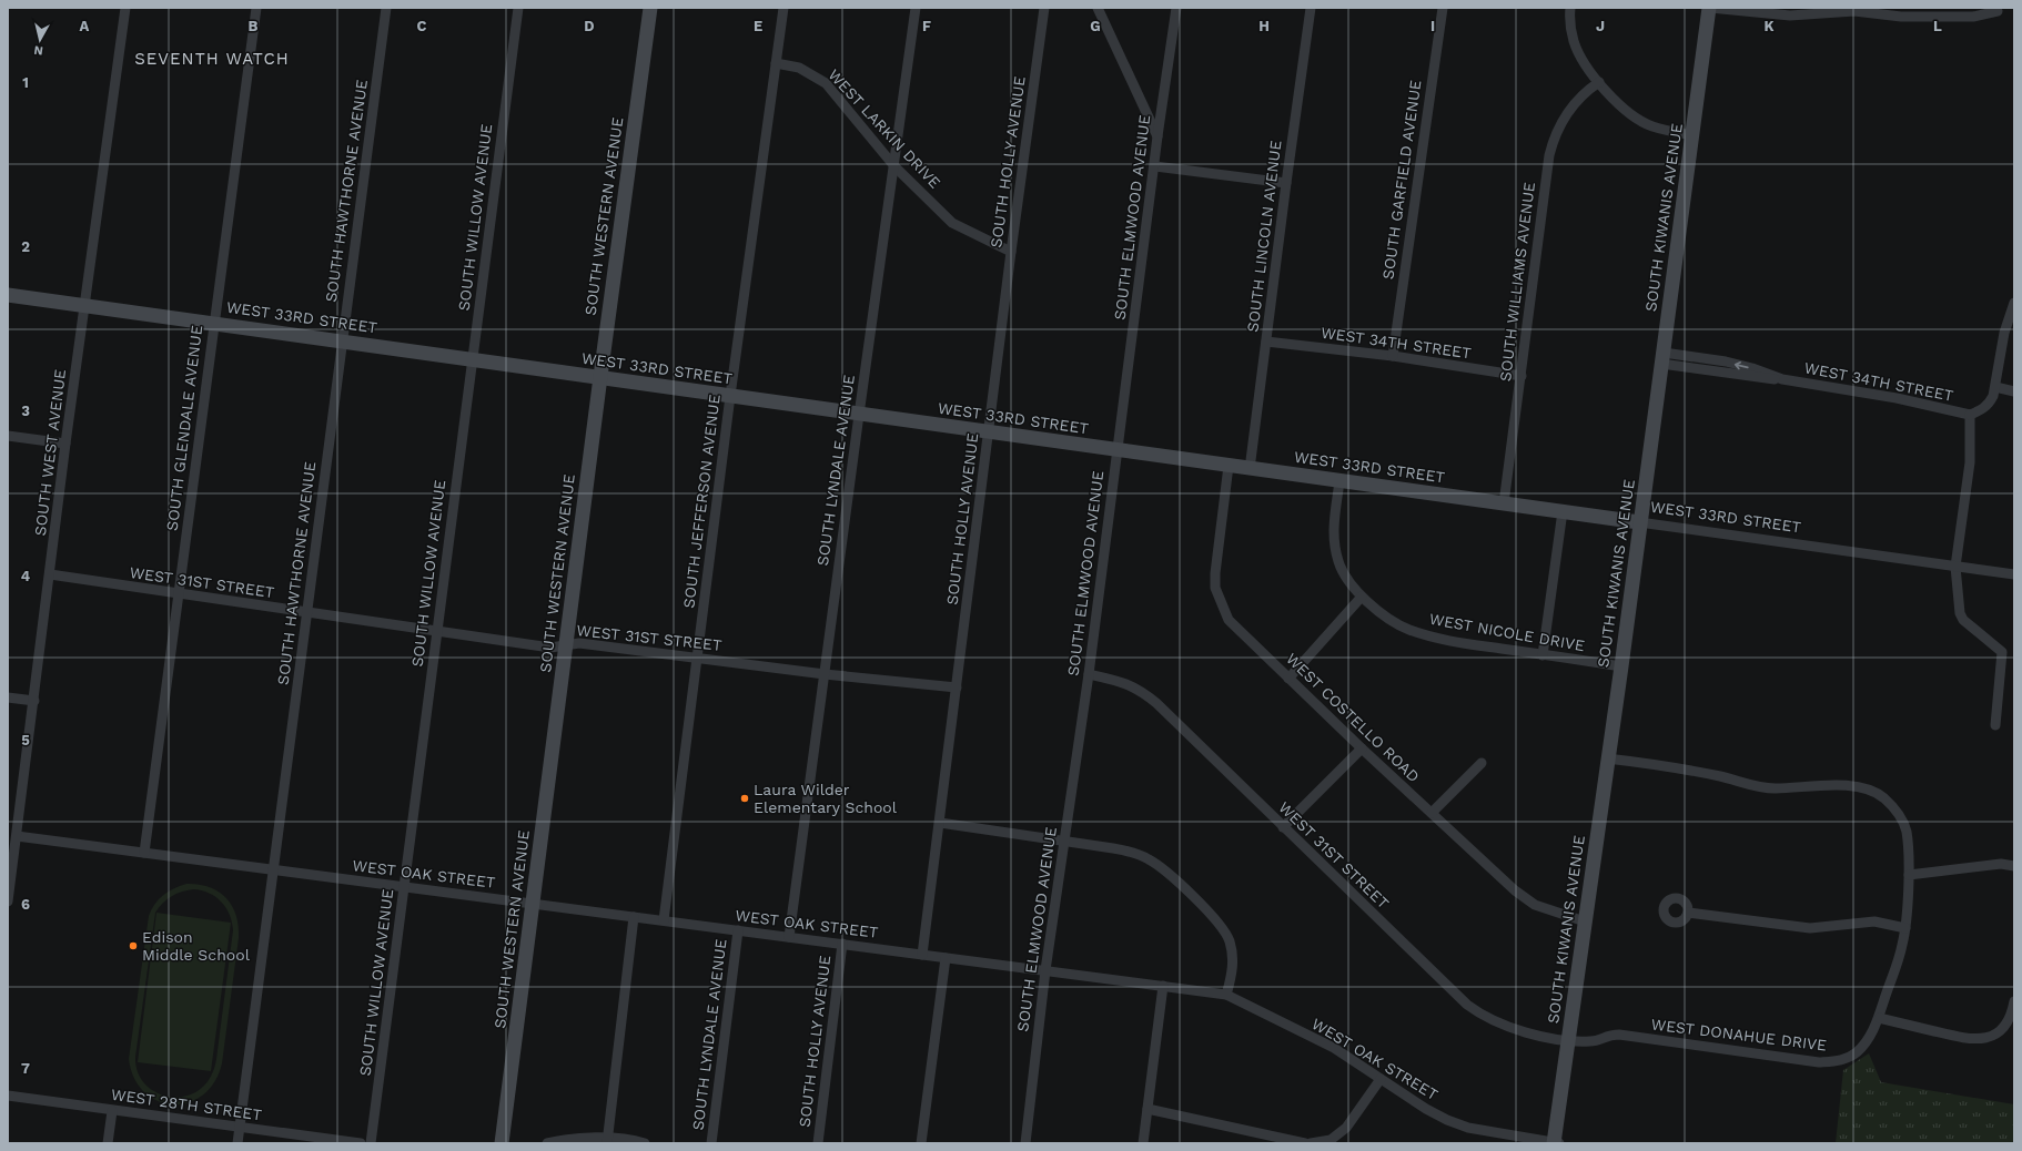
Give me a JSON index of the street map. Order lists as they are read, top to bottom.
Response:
{
  "streets": {
    "street": [
      "WEST LARKIN DRIVE",
      "SOUTH HOLLY AVENUE",
      "SOUTH GARFIELD AVENUE",
      "SOUTH HAWTHORNE AVENUE",
      "SOUTH WESTERN AVENUE",
      "SOUTH WILLOW AVENUE",
      "SOUTH ELMWOOD AVENUE",
      "SOUTH KIWANIS AVENUE",
      "SOUTH LINCOLN AVENUE",
      "SOUTH WILLIAMS AVENUE",
      "WEST 33RD STREET",
      "WEST 34TH STREET",
      "SOUTH GLENDALE AVENUE",
      "SOUTH WEST AVENUE",
      "SOUTH LYNDALE AVENUE",
      "SOUTH JEFFERSON AVENUE",
      "WEST 31ST STREET",
      "WEST NICOLE DRIVE",
      "WEST COSTELLO ROAD",
      "WEST OAK STREET",
      "WEST DONAHUE DRIVE",
      "WEST 28TH STREET"
    ]
  },
  "crossings": [
    ["WEST LARKIN DRIVE", "SOUTH HOLLY AVENUE"],
    ["WEST LARKIN DRIVE", "SOUTH LYNDALE AVENUE"],
    ["WEST LARKIN DRIVE", "SOUTH JEFFERSON AVENUE"],
    ["SOUTH HOLLY AVENUE", "WEST 33RD STREET"],
    ["SOUTH HOLLY AVENUE", "WEST 31ST STREET"],
    ["SOUTH HOLLY AVENUE", "WEST OAK STREET"],
    ["SOUTH GARFIELD AVENUE", "WEST 34TH STREET"],
    ["SOUTH HAWTHORNE AVENUE", "WEST 33RD STREET"],
    ["SOUTH HAWTHORNE AVENUE", "WEST 31ST STREET"],
    ["SOUTH HAWTHORNE AVENUE", "WEST OAK STREET"],
    ["SOUTH HAWTHORNE AVENUE", "WEST 28TH STREET"],
    ["SOUTH WESTERN AVENUE", "WEST 33RD STREET"],
    ["SOUTH WESTERN AVENUE", "WEST 31ST STREET"],
    ["SOUTH WESTERN AVENUE", "WEST OAK STREET"],
    ["SOUTH WILLOW AVENUE", "WEST 33RD STREET"],
    ["SOUTH WILLOW AVENUE", "WEST 31ST STREET"],
    ["SOUTH WILLOW AVENUE", "WEST OAK STREET"],
    ["SOUTH ELMWOOD AVENUE", "WEST 33RD STREET"],
    ["SOUTH ELMWOOD AVENUE", "WEST 31ST STREET"],
    ["SOUTH ELMWOOD AVENUE", "WEST OAK STREET"],
    ["SOUTH KIWANIS AVENUE", "WEST 33RD STREET"],
    ["SOUTH KIWANIS AVENUE", "WEST 34TH STREET"],
    ["SOUTH KIWANIS AVENUE", "WEST 31ST STREET"],
    ["SOUTH KIWANIS AVENUE", "WEST NICOLE DRIVE"],
    ["SOUTH KIWANIS AVENUE", "WEST COSTELLO ROAD"],
    ["SOUTH KIWANIS AVENUE", "WEST OAK STREET"],
    ["SOUTH KIWANIS AVENUE", "WEST DONAHUE DRIVE"],
    ["SOUTH LINCOLN AVENUE", "WEST 33RD STREET"],
    ["SOUTH LINCOLN AVENUE", "WEST 34TH STREET"],
    ["SOUTH WILLIAMS AVENUE", "WEST 33RD STREET"],
    ["SOUTH WILLIAMS AVENUE", "WEST 34TH STREET"],
    ["WEST 33RD STREET", "SOUTH GLENDALE AVENUE"],
    ["WEST 33RD STREET", "SOUTH WEST AVENUE"],
    ["WEST 33RD STREET", "SOUTH LYNDALE AVENUE"],
    ["WEST 33RD STREET", "SOUTH JEFFERSON AVENUE"],
    ["WEST 33RD STREET", "WEST NICOLE DRIVE"],
    ["WEST 33RD STREET", "WEST COSTELLO ROAD"],
    ["SOUTH GLENDALE AVENUE", "WEST 31ST STREET"],
    ["SOUTH GLENDALE AVENUE", "WEST OAK STREET"],
    ["SOUTH WEST AVENUE", "WEST 31ST STREET"],
    ["SOUTH WEST AVENUE", "WEST OAK STREET"],
    ["SOUTH LYNDALE AVENUE", "WEST 31ST STREET"],
    ["SOUTH LYNDALE AVENUE", "WEST OAK STREET"],
    ["SOUTH JEFFERSON AVENUE", "WEST 31ST STREET"],
    ["SOUTH JEFFERSON AVENUE", "WEST OAK STREET"],
    ["WEST 31ST STREET", "WEST DONAHUE DRIVE"]
  ],
  "districts": ["SEVENTH WATCH"],
  "places": ["Laura Wilder Elementary School", "Edison Middle School"],
  "north": "bottom",
  "grid": {
    "columns": [
      "A",
      "B",
      "C",
      "D",
      "E",
      "F",
      "G",
      "H",
      "I",
      "J",
      "K",
      "L"
    ],
    "rows": [
      "1",
      "2",
      "3",
      "4",
      "5",
      "6",
      "7"
    ]
  }
}
